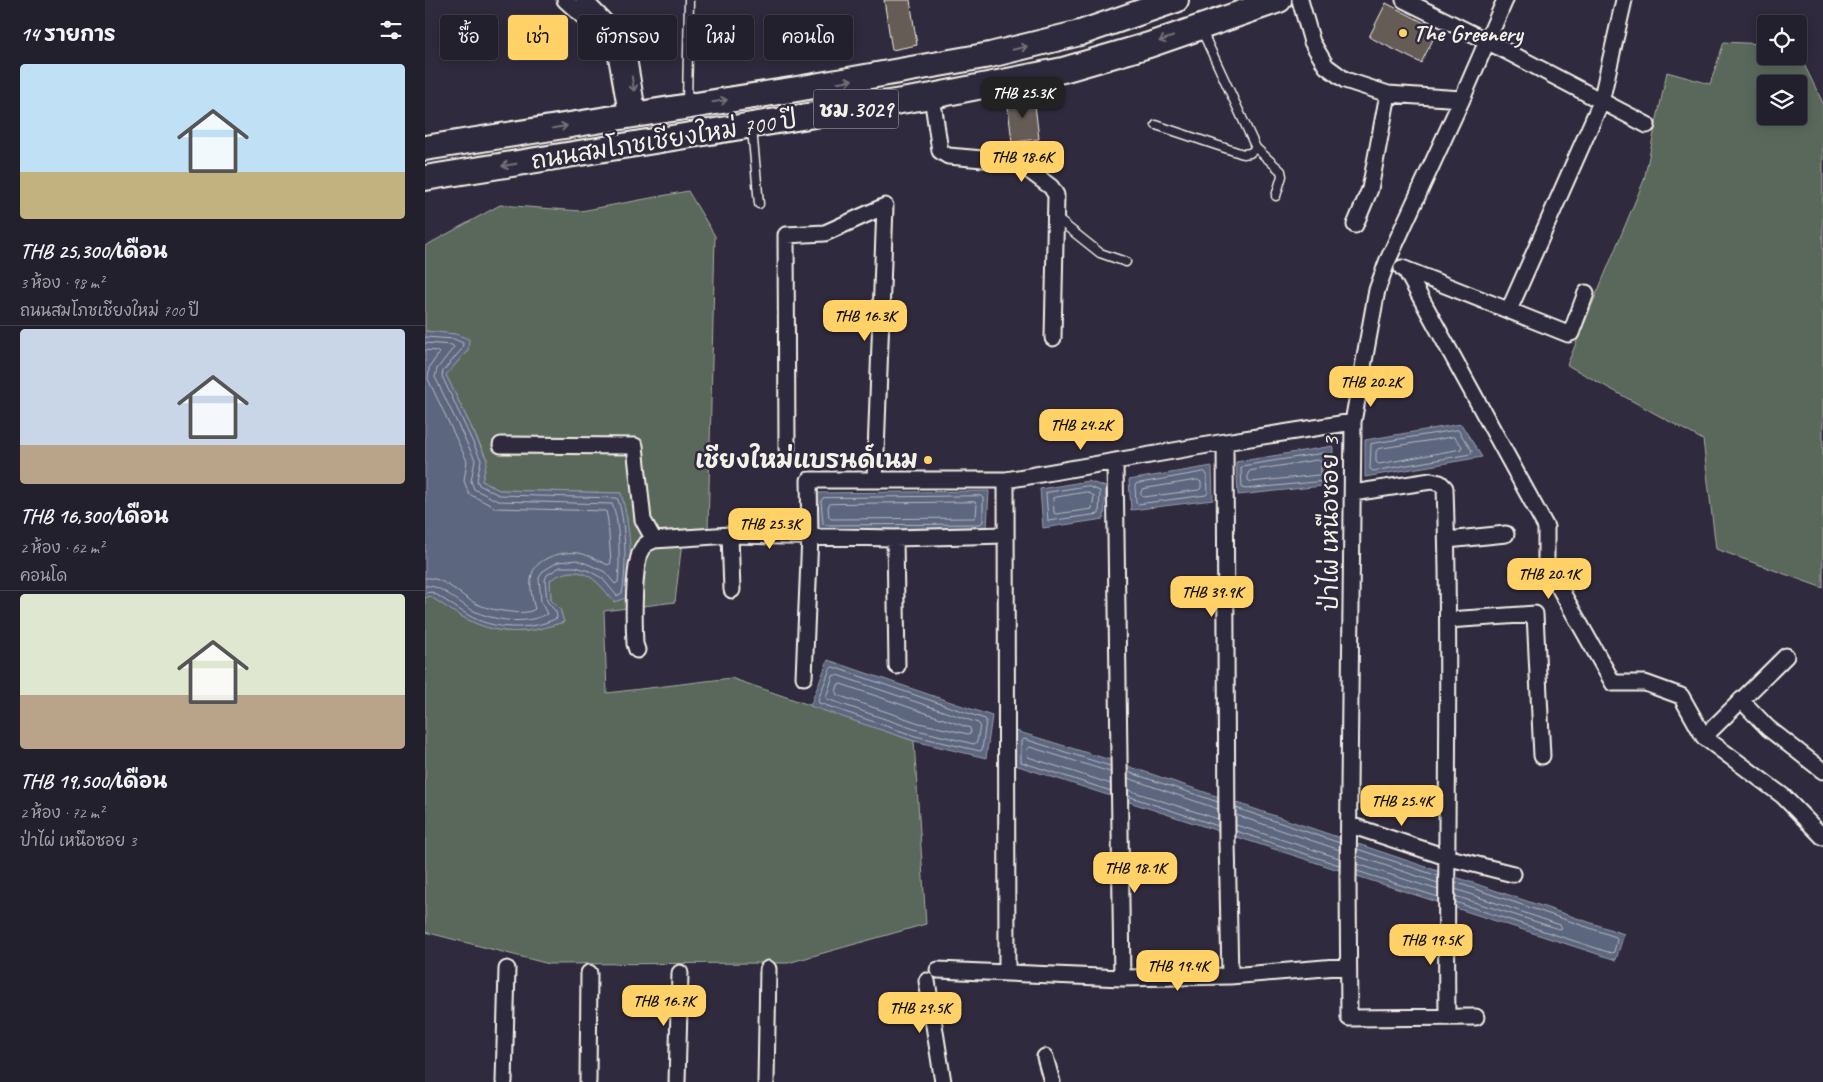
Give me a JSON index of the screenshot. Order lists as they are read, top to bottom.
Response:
{
  "streets": {
    "main road": ["ชม.3029", "ถนนสมโภชเชียงใหม่ 700 ปี"],
    "street": ["ป่าไผ่ เหนือซอย 3"]
  },
  "places": ["The Greenery", "เชียงใหม่แบรนด์เนม"],
  "page": {
    "heading": "14 รายการ",
    "chip": [
      "ซื้อ",
      "เช่า",
      "ตัวกรอง",
      "ใหม่",
      "คอนโด"
    ],
    "list": [
      {
        "name": "THB 25,300/เดือน",
        "note": "3 ห้อง · 98 m² · ถนนสมโภชเชียงใหม่ 700 ปี"
      },
      {
        "name": "THB 16,300/เดือน",
        "note": "2 ห้อง · 62 m² · คอนโด"
      },
      {
        "name": "THB 19,500/เดือน",
        "note": "2 ห้อง · 72 m² · ป่าไผ่ เหนือซอย 3"
      }
    ],
    "price": [
      "THB 25.3K",
      "THB 18.6K",
      "THB 16.3K",
      "THB 20.2K",
      "THB 24.2K",
      "THB 25.3K",
      "THB 20.1K",
      "THB 39.9K",
      "THB 25.4K",
      "THB 18.1K",
      "THB 19.5K",
      "THB 19.4K",
      "THB 16.7K",
      "THB 29.5K"
    ]
  }
}
